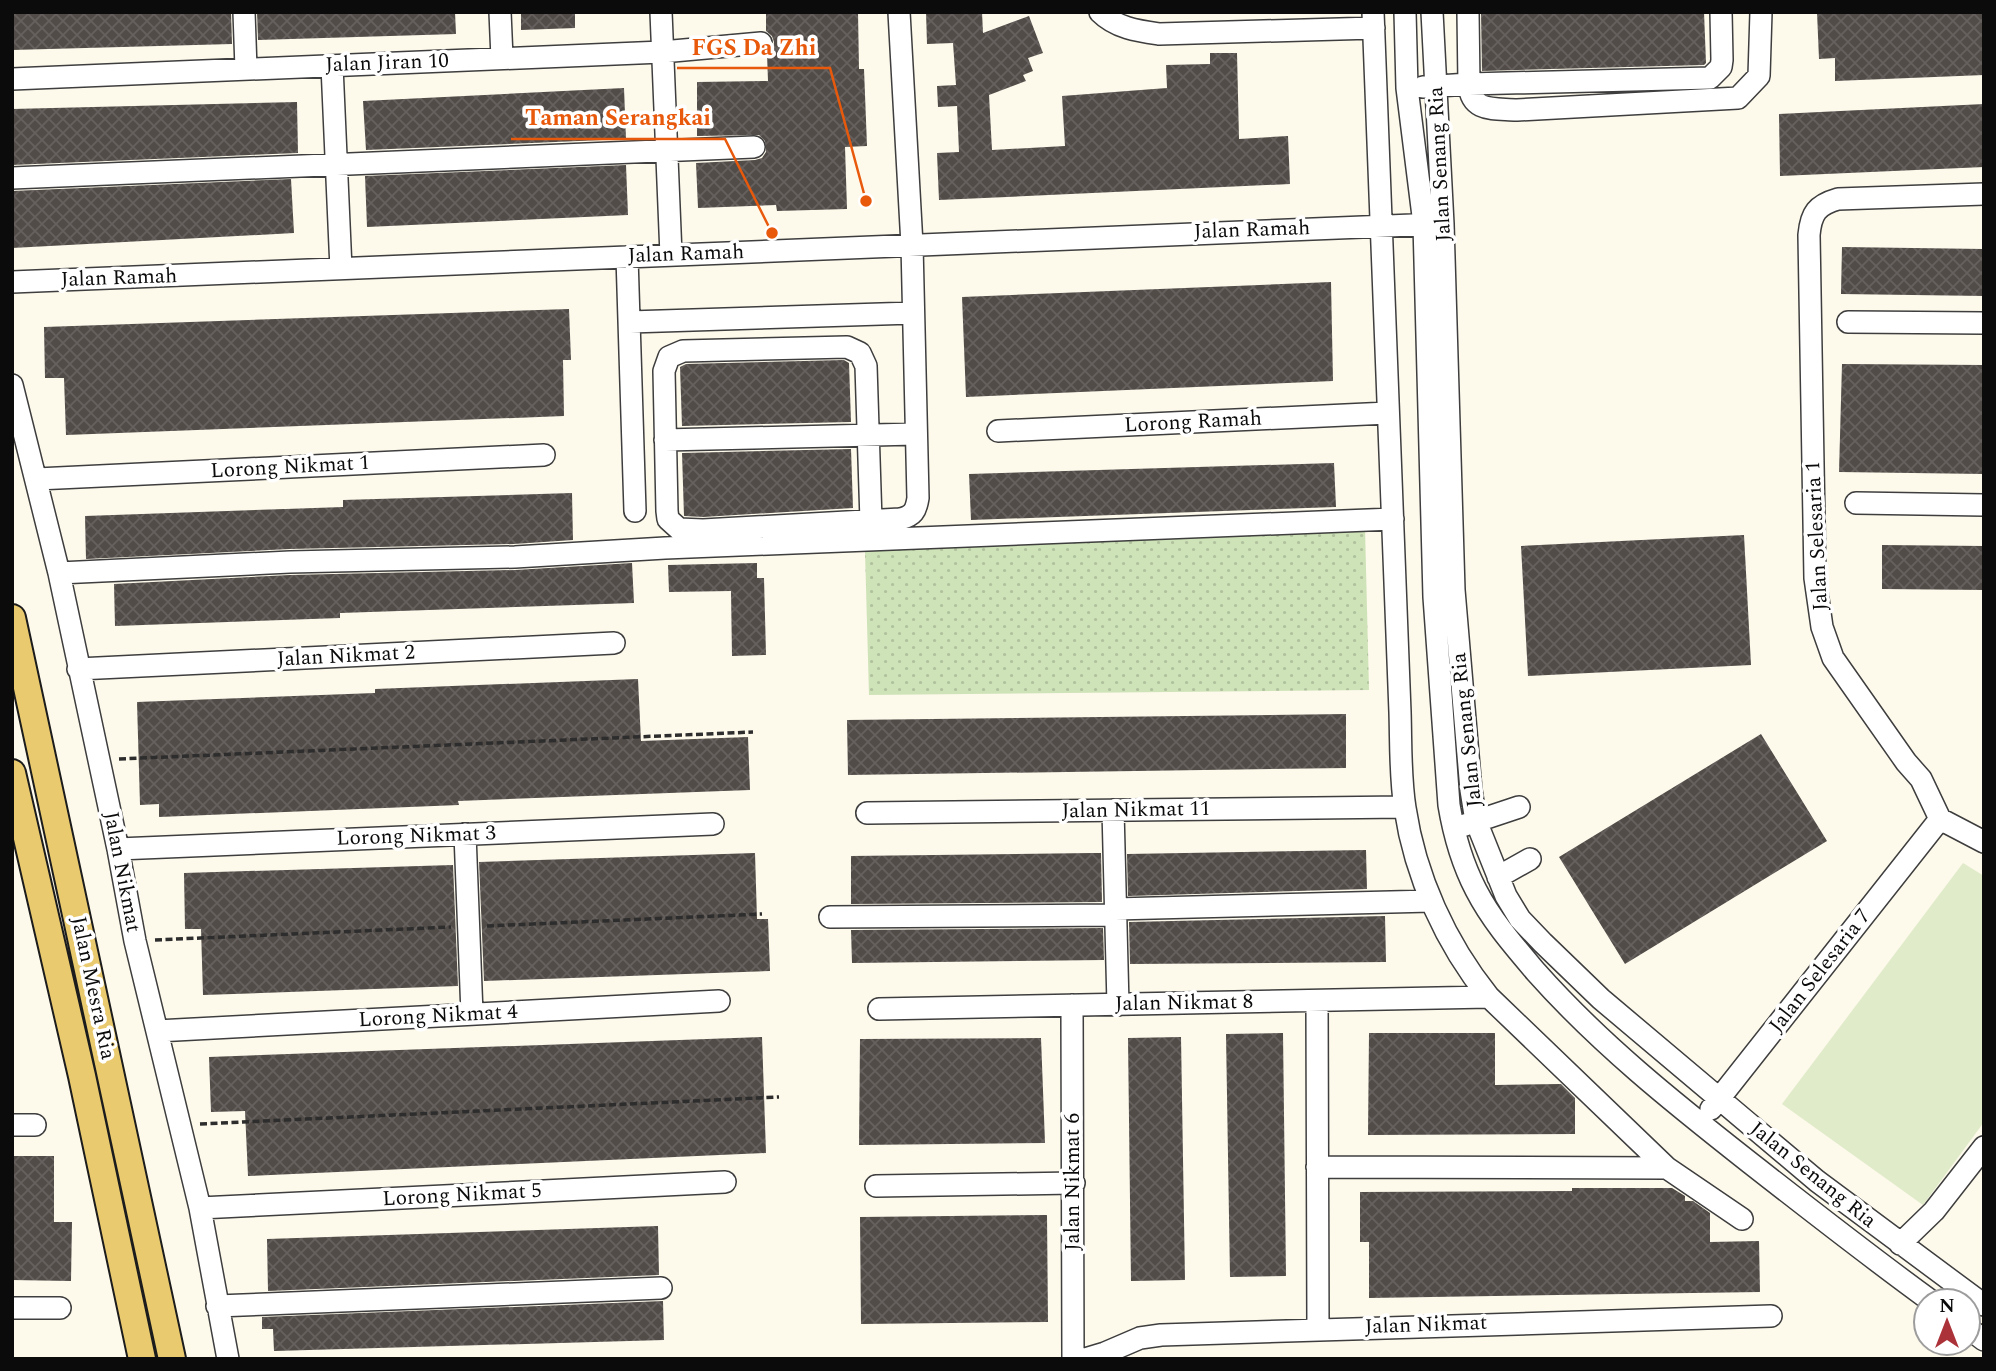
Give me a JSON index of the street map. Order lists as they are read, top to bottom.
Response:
{
  "streets": {
    "main road": ["Jalan Mesra Ria"],
    "street": [
      "Jalan Jiran 10",
      "Jalan Senang Ria",
      "Jalan Ramah",
      "Lorong Ramah",
      "Lorong Nikmat 1",
      "Jalan Selesaria 1",
      "Jalan Nikmat 2",
      "Jalan Nikmat 11",
      "Lorong Nikmat 3",
      "Jalan Nikmat",
      "Jalan Selesaria 7",
      "Jalan Nikmat 8",
      "Lorong Nikmat 4",
      "Jalan Nikmat 6",
      "Lorong Nikmat 5"
    ]
  },
  "crossings": [
    ["Jalan Senang Ria", "Jalan Ramah"],
    ["Jalan Senang Ria", "Jalan Selesaria 7"],
    ["Lorong Nikmat 1", "Jalan Nikmat"],
    ["Jalan Selesaria 1", "Jalan Selesaria 7"],
    ["Jalan Nikmat 2", "Jalan Nikmat"],
    ["Lorong Nikmat 3", "Jalan Nikmat"],
    ["Jalan Nikmat", "Lorong Nikmat 4"],
    ["Jalan Nikmat", "Lorong Nikmat 5"],
    ["Jalan Nikmat 8", "Jalan Nikmat 6"]
  ],
  "places": ["FGS Da Zhi", "Taman Serangkai"],
  "north": "top"
}
